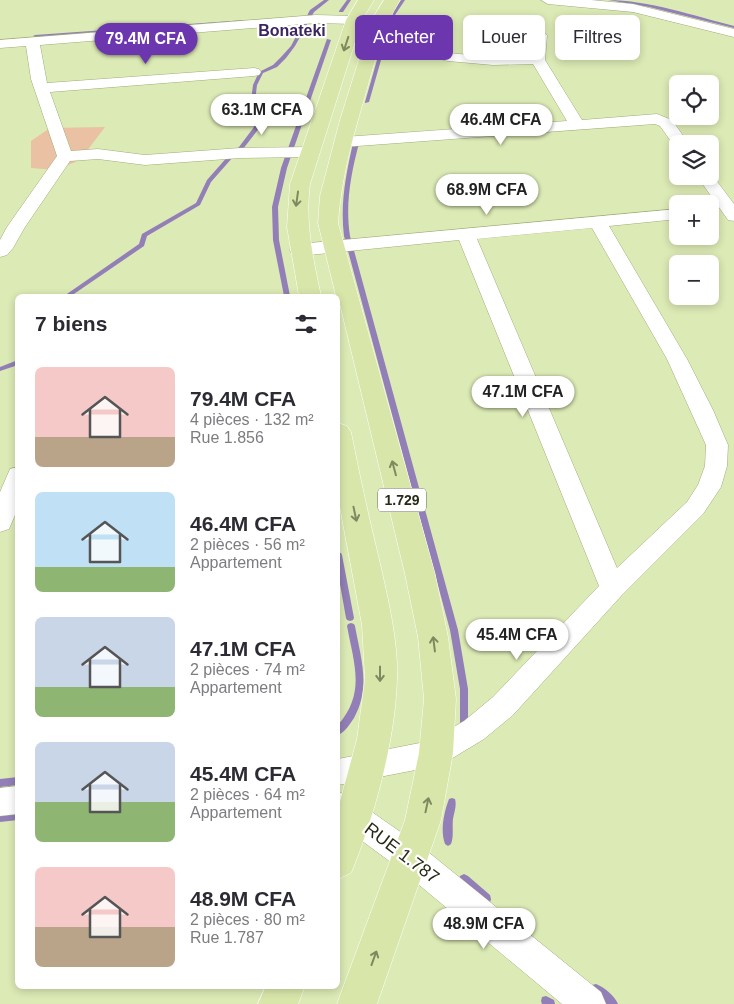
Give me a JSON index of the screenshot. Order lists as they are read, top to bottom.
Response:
{
  "streets": {
    "main road": ["1.729"],
    "street": ["RUE 1.787"]
  },
  "crossings": [
    ["1.729", "RUE 1.787"]
  ],
  "districts": ["Bonateki"],
  "page": {
    "chip": ["Acheter", "Louer", "Filtres"],
    "price": [
      "79.4M CFA",
      "63.1M CFA",
      "46.4M CFA",
      "68.9M CFA",
      "47.1M CFA",
      "45.4M CFA",
      "48.9M CFA"
    ],
    "map_buttons": ["+", "−"],
    "heading": "7 biens",
    "list": [
      {
        "name": "79.4M CFA",
        "note": "4 pièces · 132 m² · Rue 1.856"
      },
      {
        "name": "46.4M CFA",
        "note": "2 pièces · 56 m² · Appartement"
      },
      {
        "name": "47.1M CFA",
        "note": "2 pièces · 74 m² · Appartement"
      },
      {
        "name": "45.4M CFA",
        "note": "2 pièces · 64 m² · Appartement"
      },
      {
        "name": "48.9M CFA",
        "note": "2 pièces · 80 m² · Rue 1.787"
      }
    ]
  }
}
